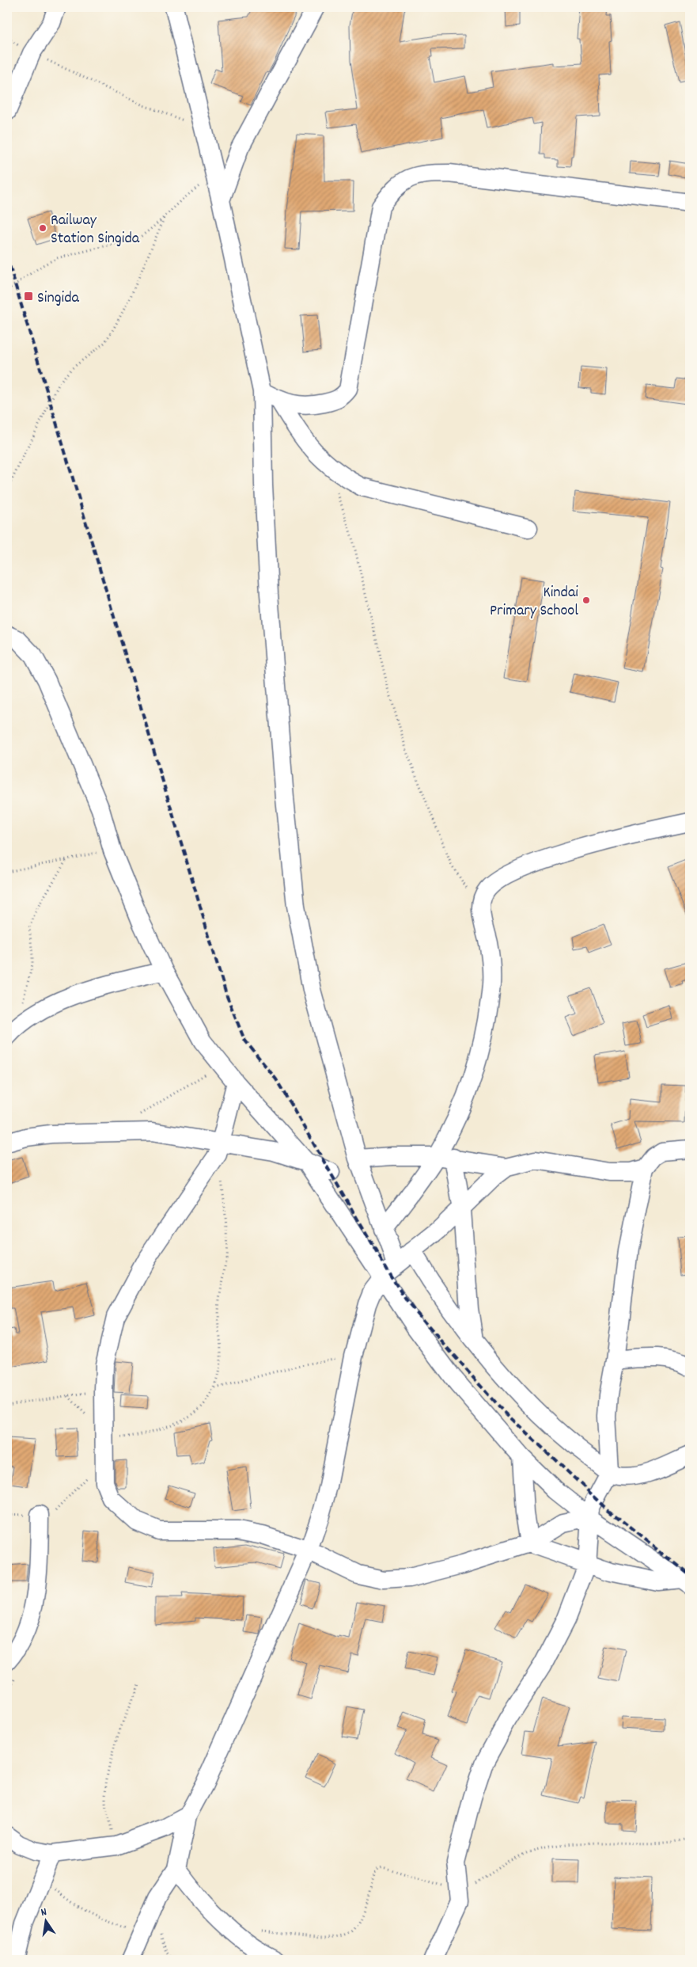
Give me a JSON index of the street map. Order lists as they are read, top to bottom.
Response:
{
  "places": {
    "other": ["Railway Station Singida", "Kindai Primary School"],
    "transit": ["Singida"]
  },
  "north": "top"
}
